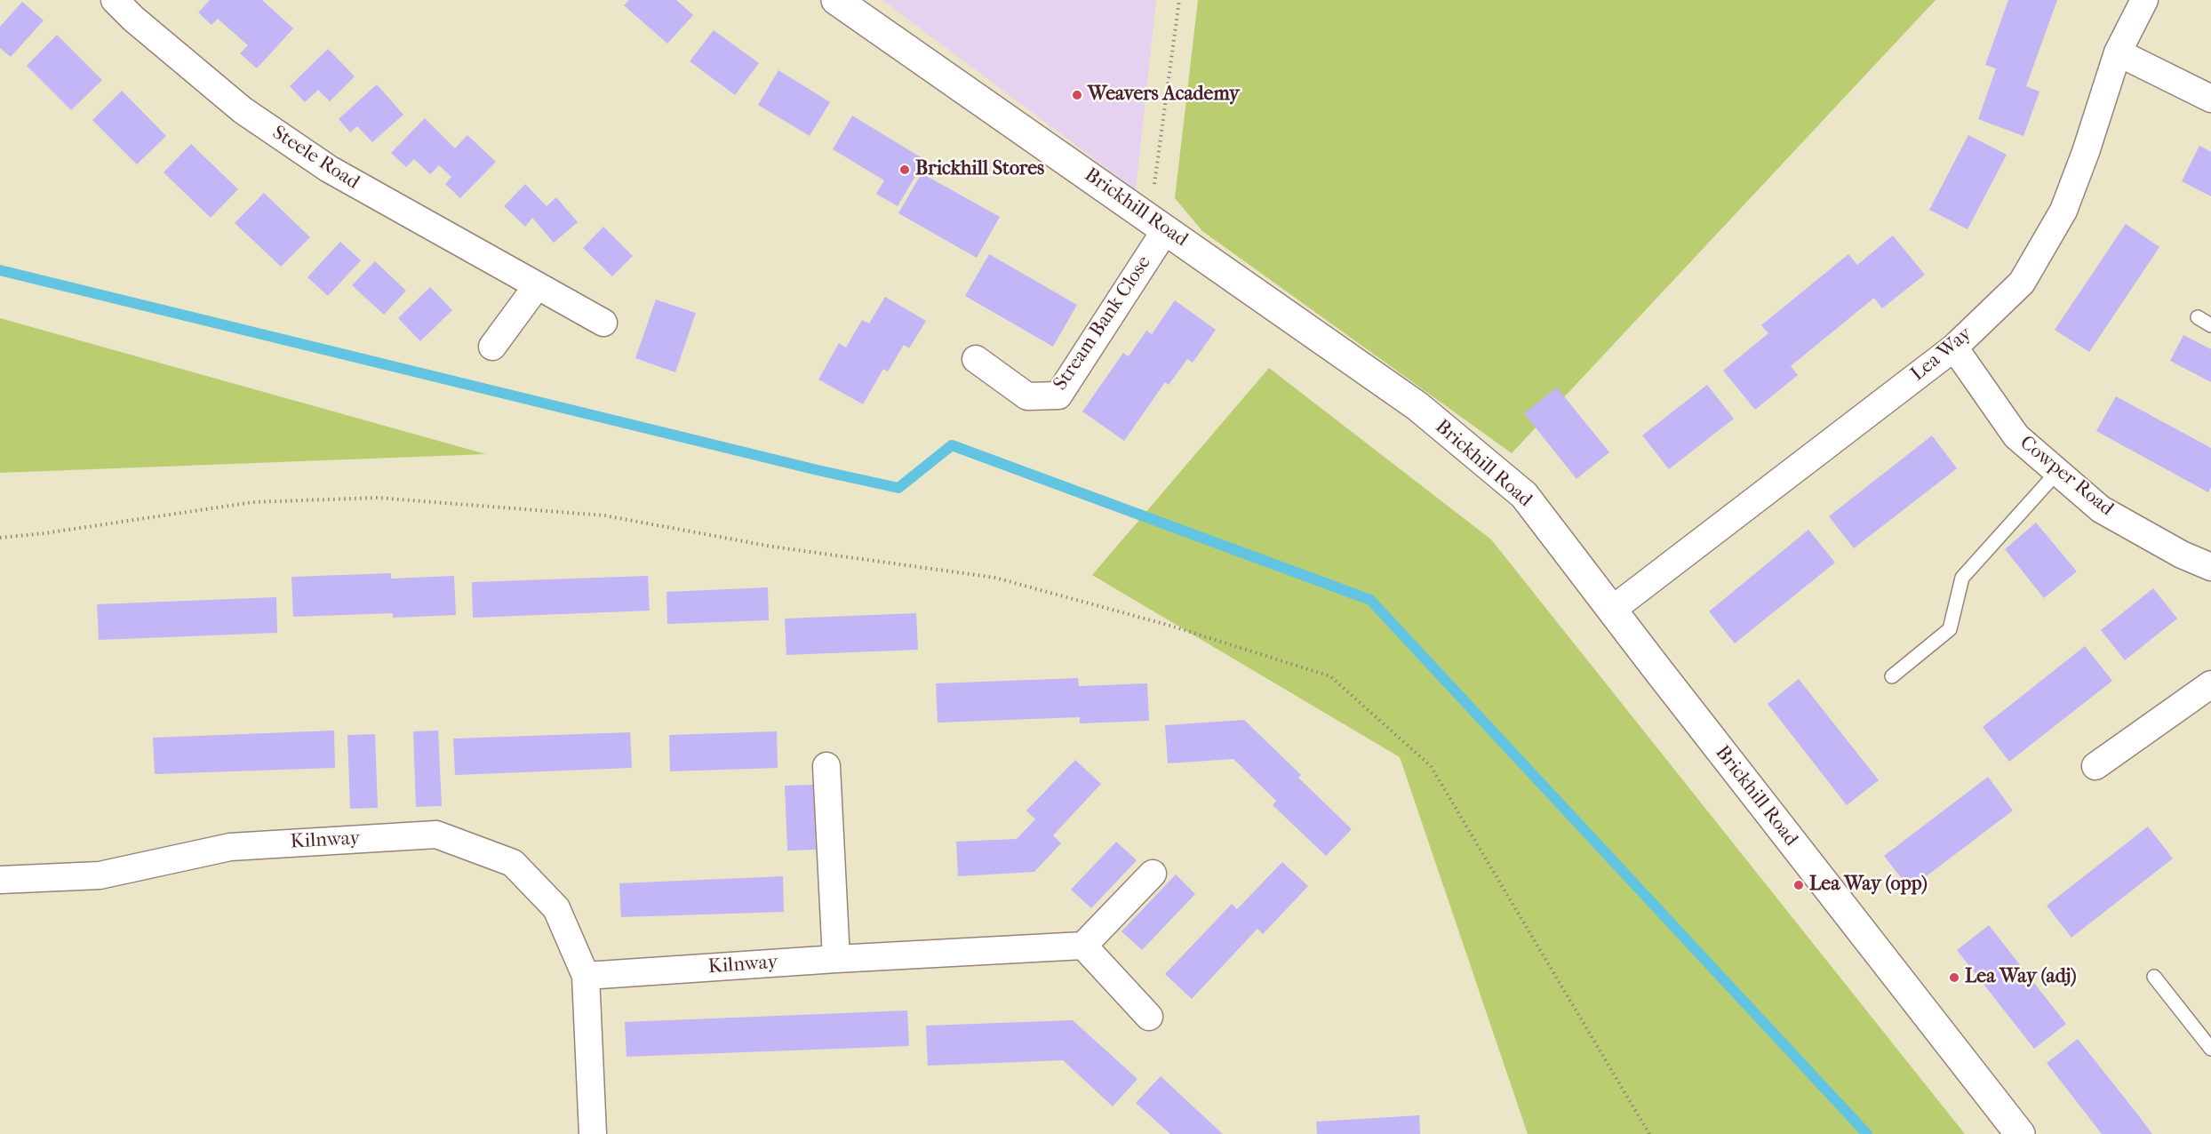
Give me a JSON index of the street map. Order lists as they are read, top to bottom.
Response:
{
  "streets": {
    "street": [
      "Steele Road",
      "Brickhill Road",
      "Stream Bank Close",
      "Lea Way",
      "Cowper Road",
      "Kilnway"
    ]
  },
  "crossings": [
    ["Brickhill Road", "Stream Bank Close"],
    ["Brickhill Road", "Lea Way"],
    ["Lea Way", "Cowper Road"]
  ],
  "places": [
    "Weavers Academy",
    "Brickhill Stores",
    "Lea Way (opp)",
    "Lea Way (adj)"
  ]
}
